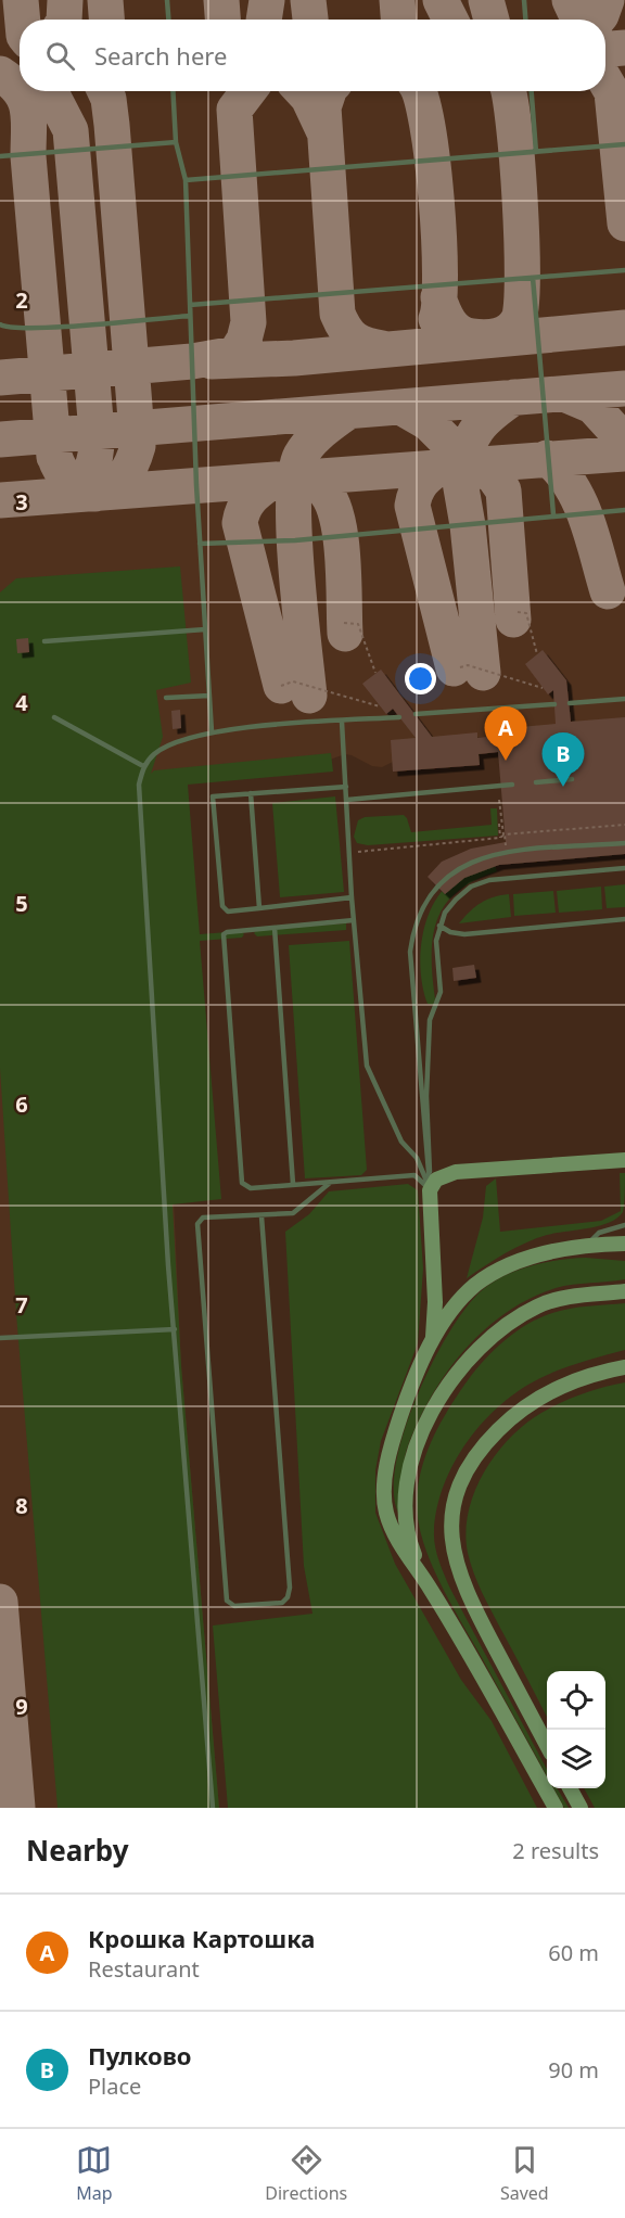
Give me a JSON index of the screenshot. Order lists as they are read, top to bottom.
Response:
{
  "page": {
    "search": "Search here",
    "pins": ["A", "B"],
    "heading": ["Nearby", "2 results"],
    "list": [
      {
        "mark": "A",
        "name": "Крошка Картошка",
        "note": "Restaurant",
        "value": "60 m"
      },
      {
        "mark": "B",
        "name": "Пулково",
        "note": "Place",
        "value": "90 m"
      }
    ],
    "nav": ["Map", "Directions", "Saved"]
  },
  "grid": {
    "rows": [
      "2",
      "3",
      "4",
      "5",
      "6",
      "7",
      "8",
      "9"
    ]
  }
}
